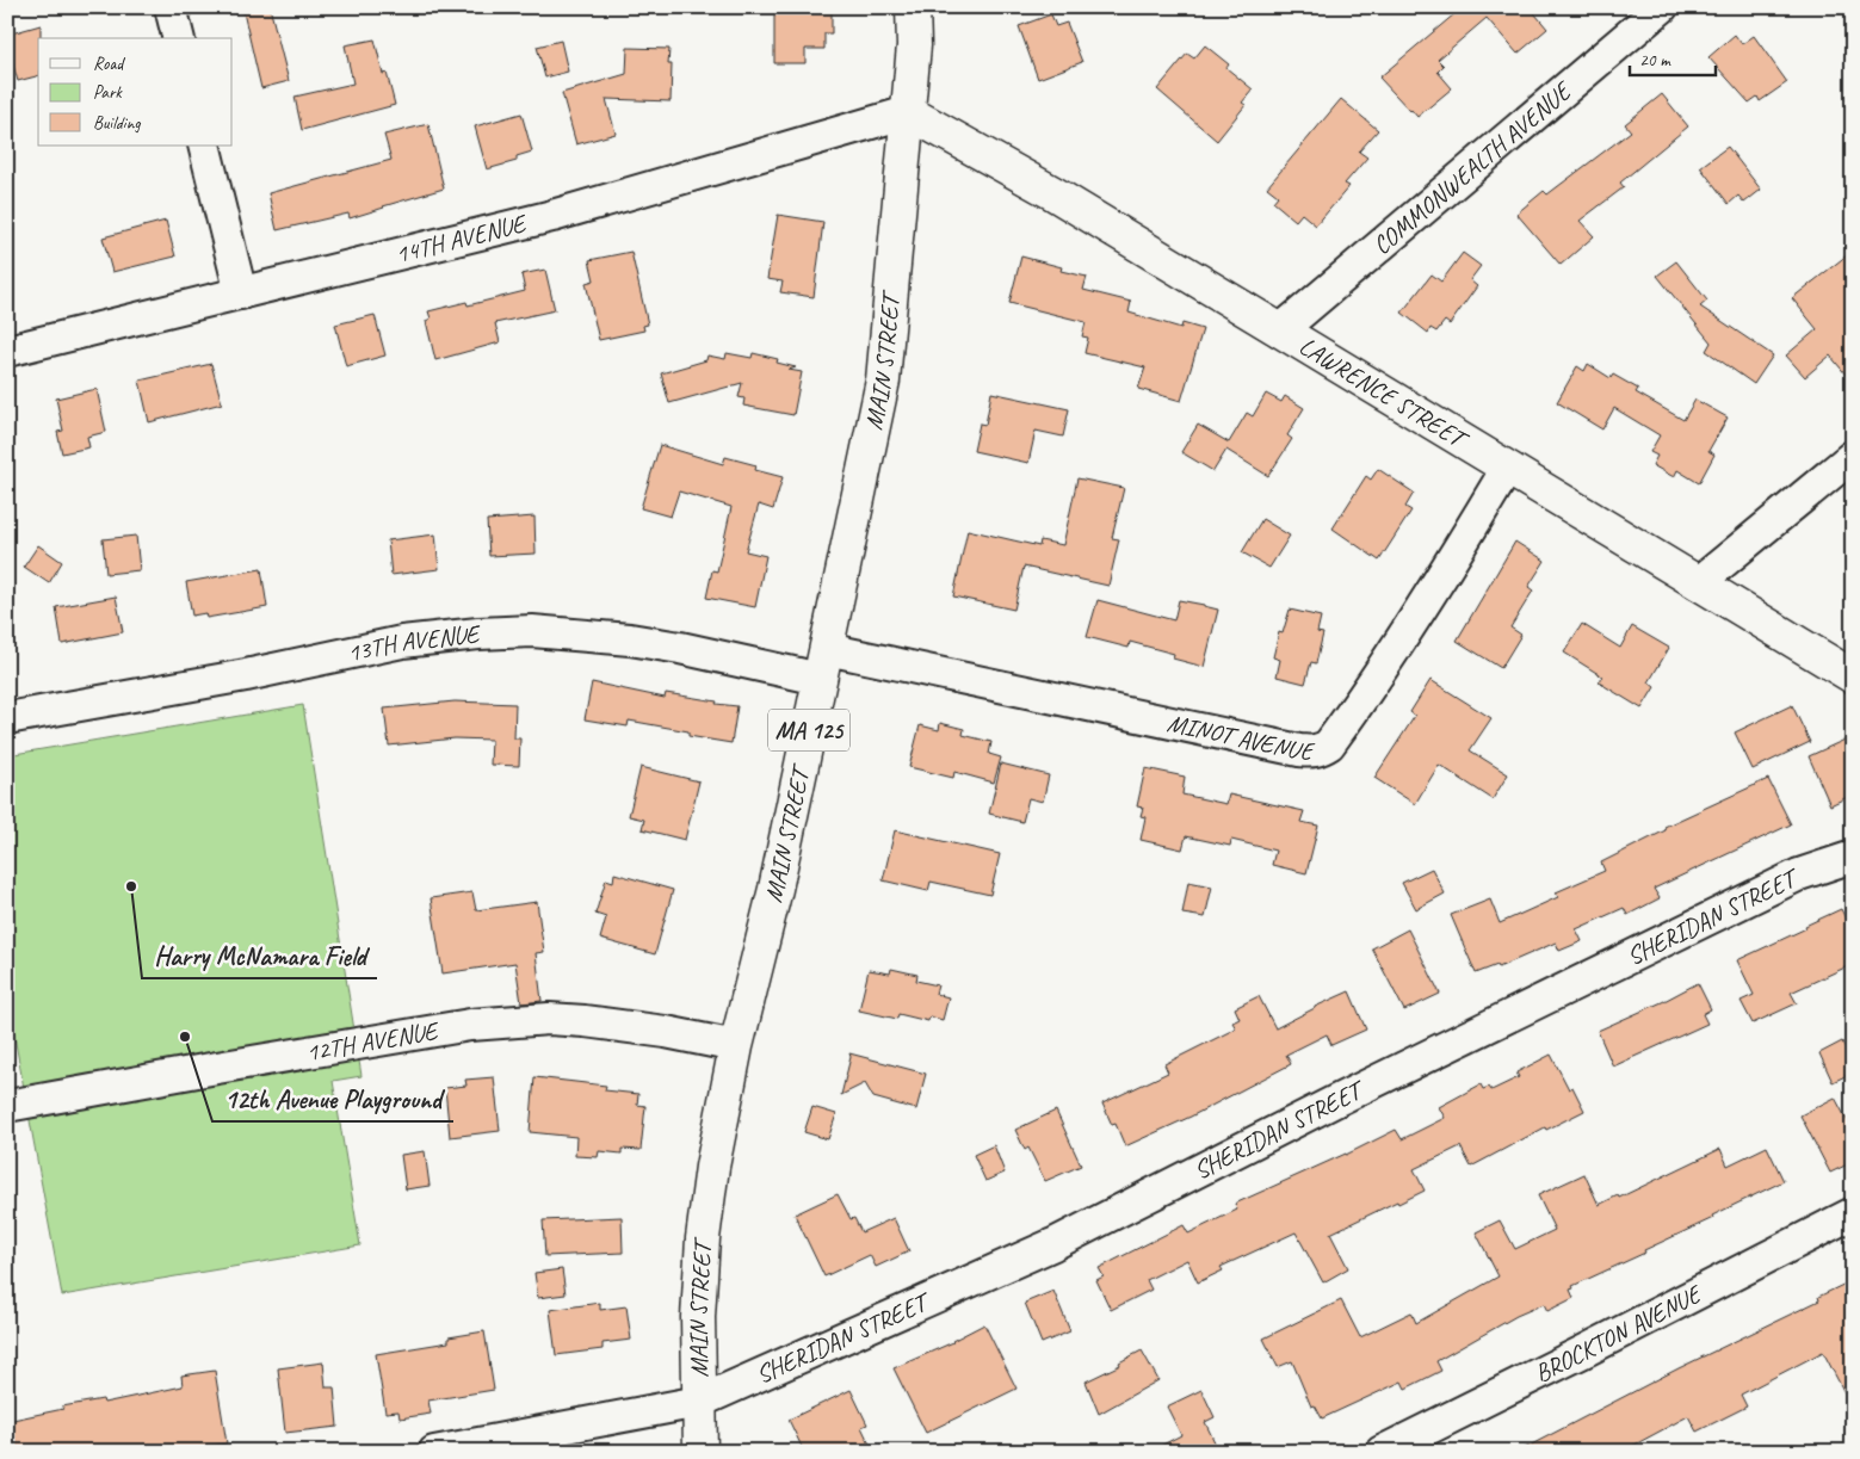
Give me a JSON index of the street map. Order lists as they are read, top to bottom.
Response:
{
  "streets": {
    "main road": ["MAIN STREET", "LAWRENCE STREET", "MA 125"],
    "street": [
      "COMMONWEALTH AVENUE",
      "14TH AVENUE",
      "13TH AVENUE",
      "MINOT AVENUE",
      "SHERIDAN STREET",
      "12TH AVENUE",
      "BROCKTON AVENUE"
    ]
  },
  "crossings": [
    ["COMMONWEALTH AVENUE", "LAWRENCE STREET"],
    ["14TH AVENUE", "MAIN STREET"],
    ["14TH AVENUE", "LAWRENCE STREET"],
    ["MAIN STREET", "LAWRENCE STREET"],
    ["MAIN STREET", "13TH AVENUE"],
    ["MAIN STREET", "MINOT AVENUE"],
    ["MAIN STREET", "SHERIDAN STREET"],
    ["MAIN STREET", "12TH AVENUE"],
    ["LAWRENCE STREET", "MINOT AVENUE"],
    ["13TH AVENUE", "MINOT AVENUE"]
  ],
  "places": ["Harry McNamara Field", "12th Avenue Playground"],
  "legend": ["Road", "Park", "Building"],
  "scale_bar": "20 m"
}
